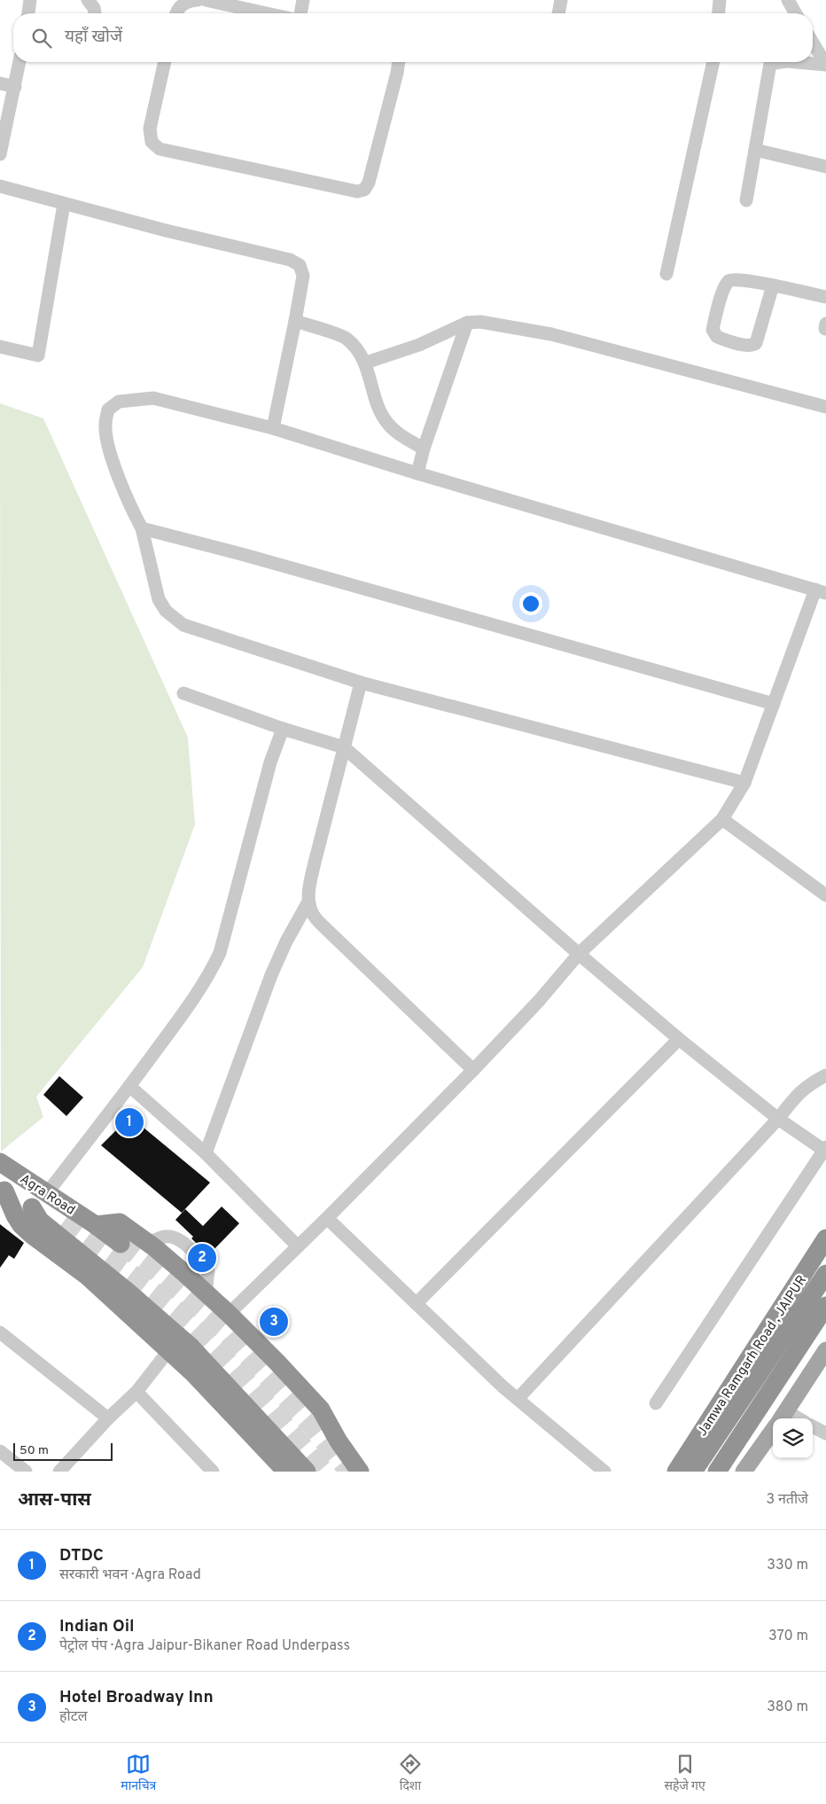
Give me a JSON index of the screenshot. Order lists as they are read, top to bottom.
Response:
{
  "streets": {
    "highway": ["Agra Road", "Jamwa Ramgarh Road , JAIPUR"]
  },
  "scale_bar": "50 m",
  "page": {
    "search": "यहाँ खोजें",
    "pins": ["1", "2", "3"],
    "scale": "50 m",
    "heading": ["आस-पास", "3 नतीजे"],
    "list": [
      {
        "mark": "1",
        "name": "DTDC",
        "note": "सरकारी भवन · Agra Road",
        "value": "330 m"
      },
      {
        "mark": "2",
        "name": "Indian Oil",
        "note": "पेट्रोल पंप · Agra Jaipur-Bikaner Road Underpass",
        "value": "370 m"
      },
      {
        "mark": "3",
        "name": "Hotel Broadway Inn",
        "note": "होटल",
        "value": "380 m"
      }
    ],
    "nav": ["मानचित्र", "दिशा", "सहेजे गए"]
  }
}
